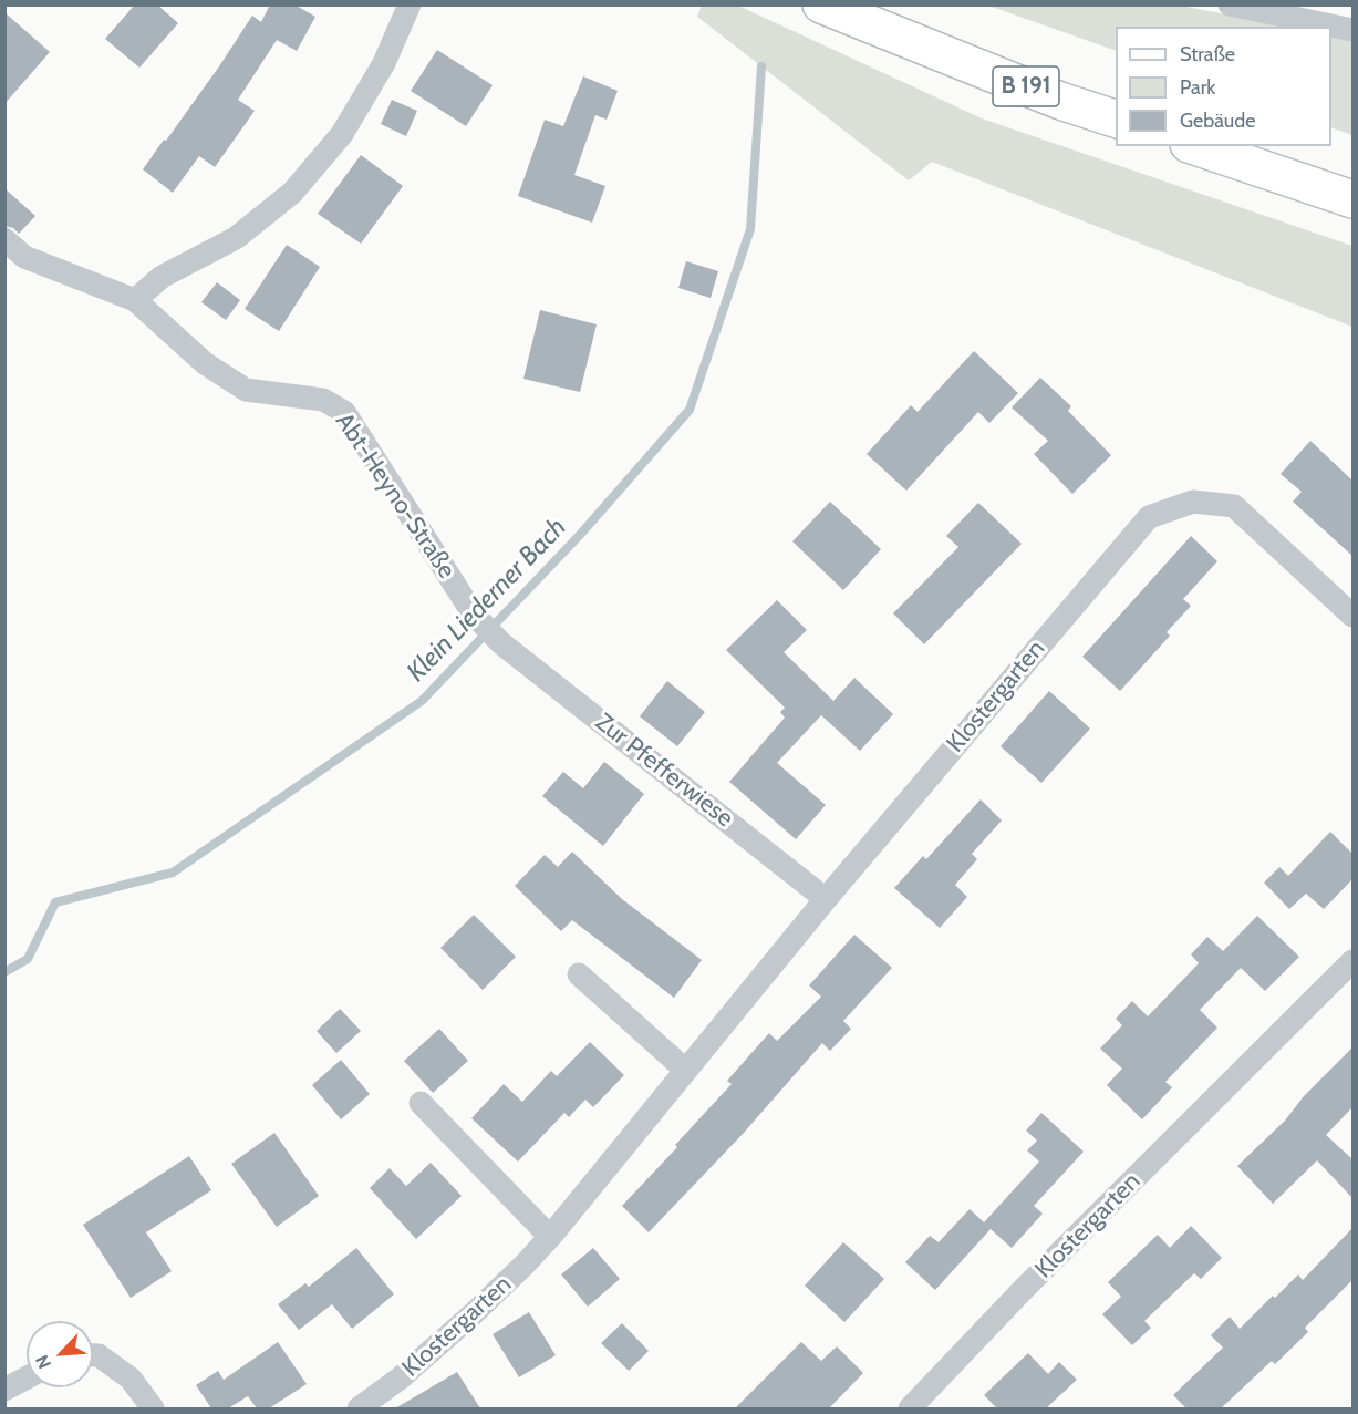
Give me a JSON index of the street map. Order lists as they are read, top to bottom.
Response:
{
  "streets": {
    "main road": ["B 191"],
    "street": ["Abt-Heyno-Straße", "Klostergarten", "Zur Pfefferwiese"]
  },
  "crossings": [
    ["Abt-Heyno-Straße", "Zur Pfefferwiese"],
    ["Klostergarten", "Zur Pfefferwiese"]
  ],
  "water": ["Klein Liederner Bach"],
  "legend": ["Straße", "Park", "Gebäude"],
  "north": "bottom left"
}
